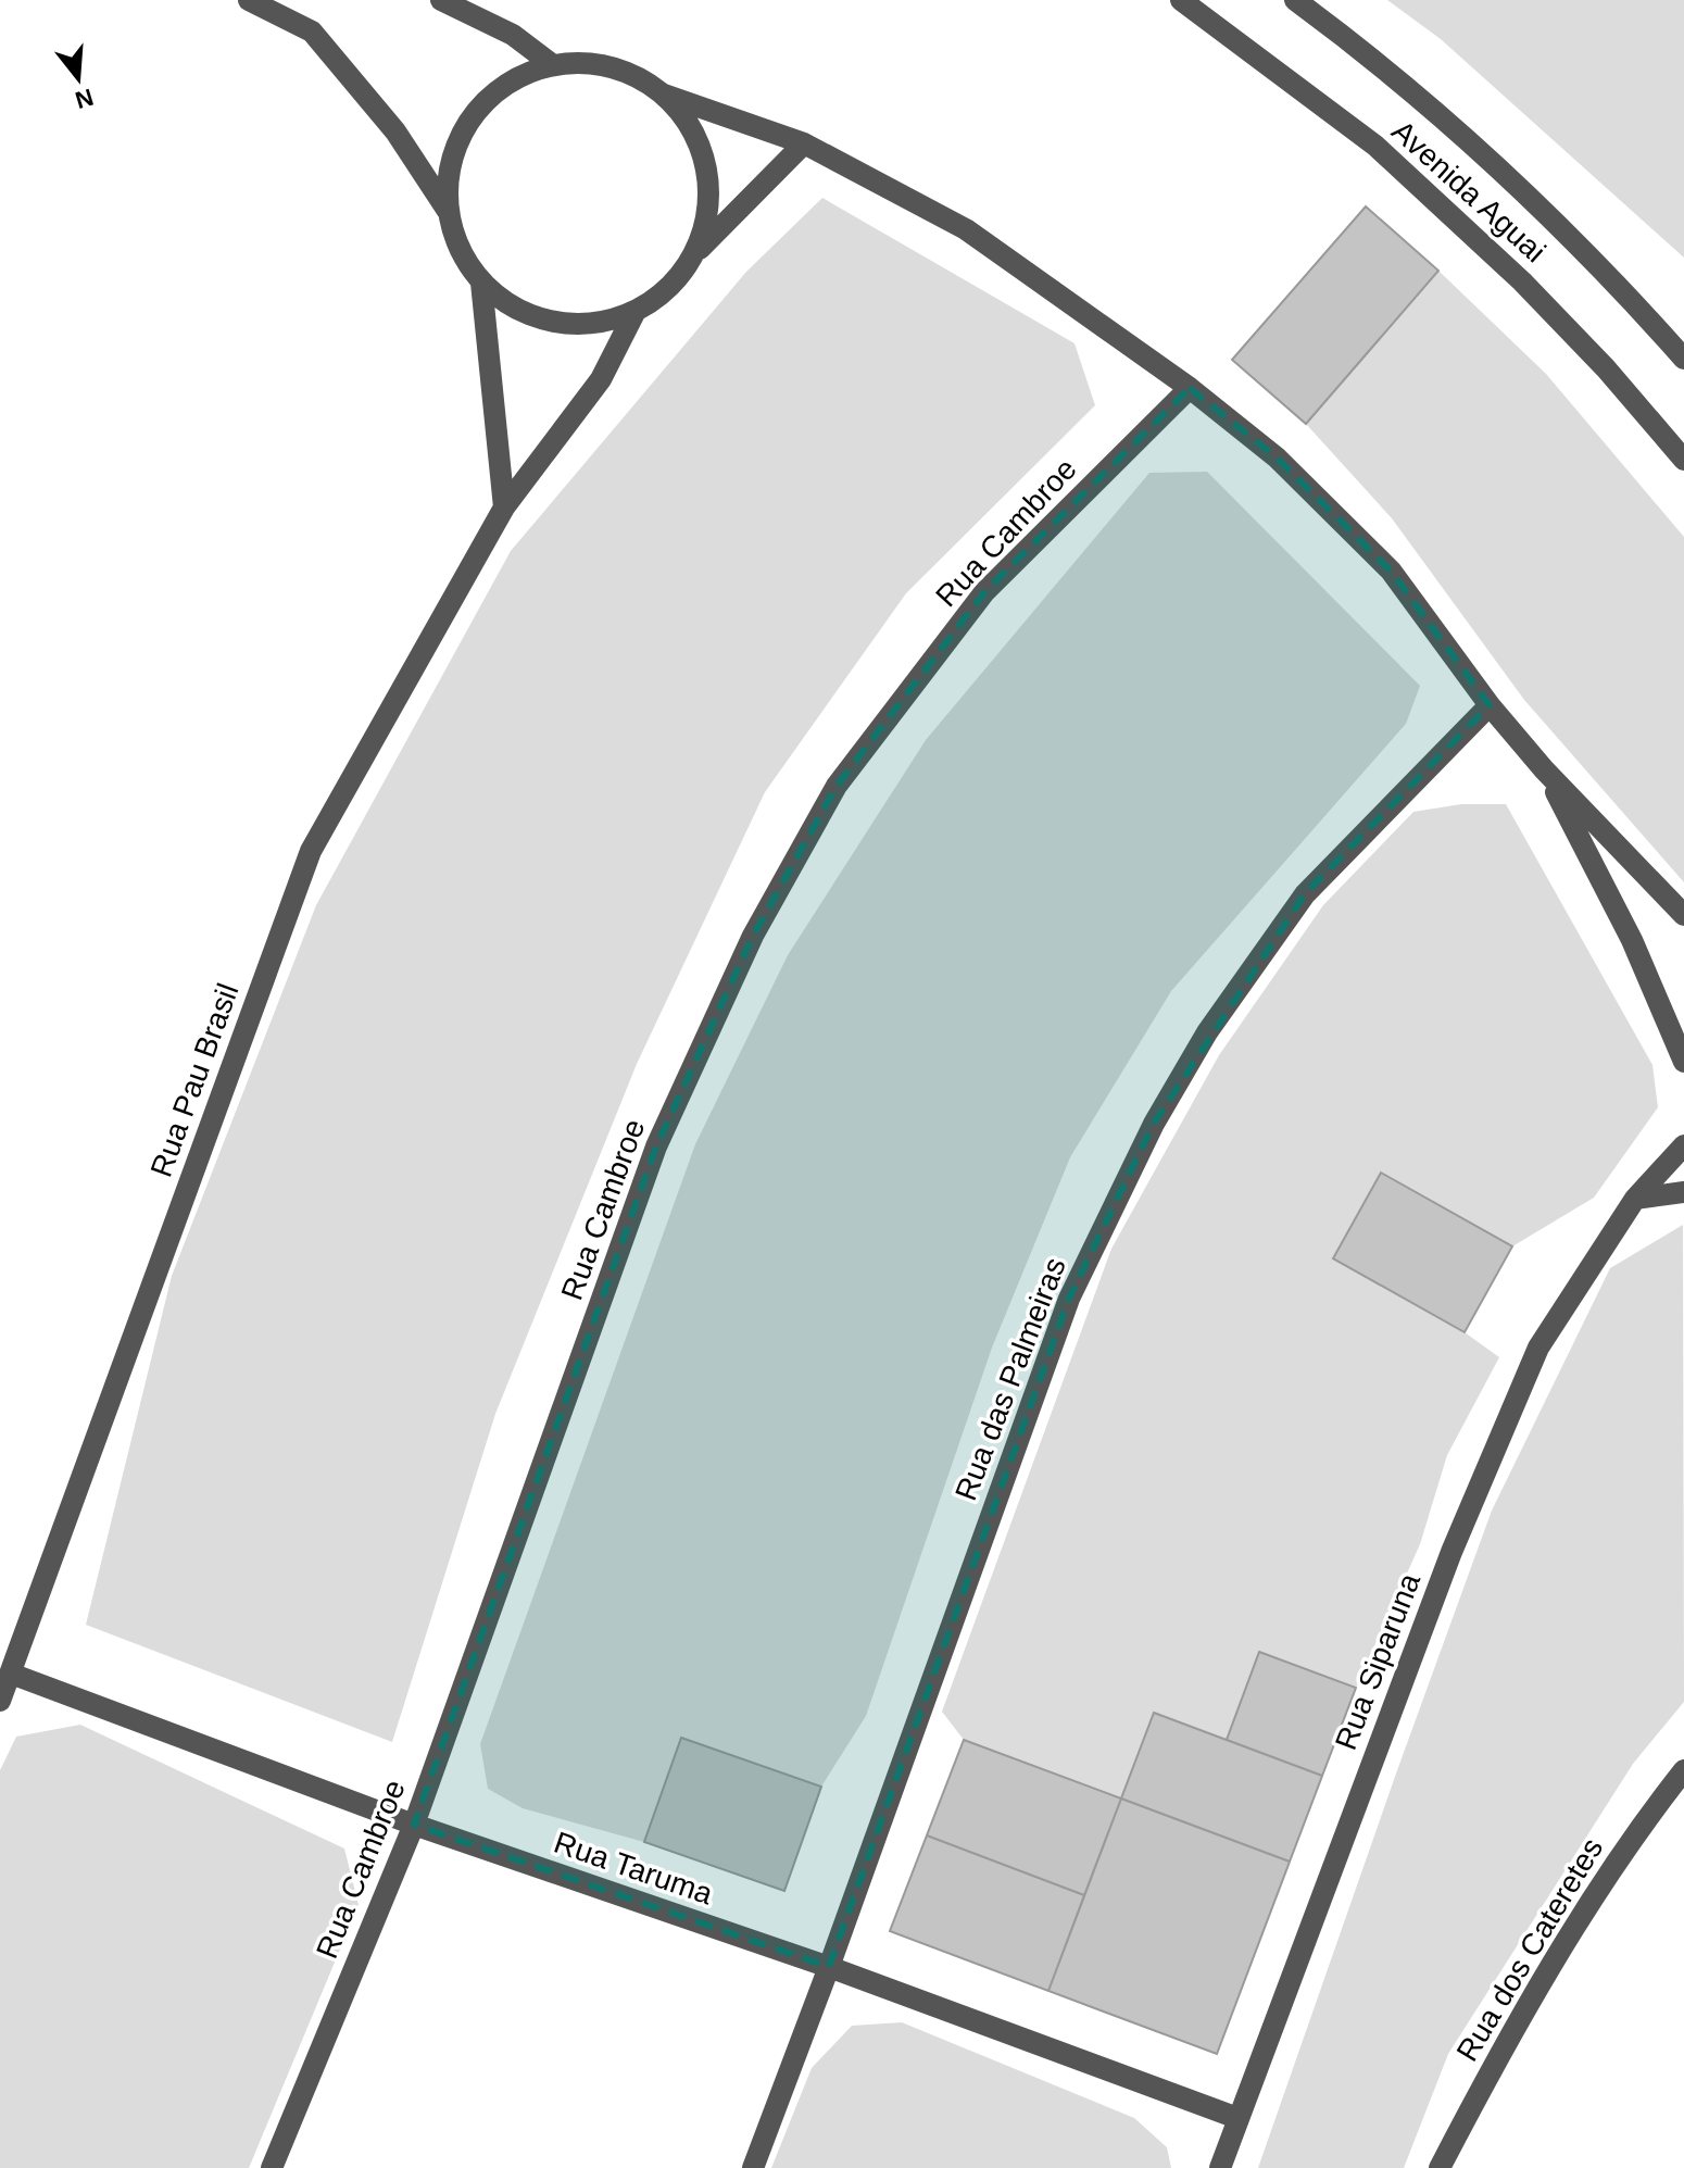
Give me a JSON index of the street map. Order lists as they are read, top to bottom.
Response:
{
  "streets": {
    "street": [
      "Avenida Aguai",
      "Rua Cambroe",
      "Rua Pau Brasil",
      "Rua das Palmeiras",
      "Rua Siparuna",
      "Rua Taruma",
      "Rua dos Cateretes"
    ]
  },
  "crossings": [
    ["Rua Cambroe", "Rua Taruma"],
    ["Rua Pau Brasil", "Rua Taruma"],
    ["Rua das Palmeiras", "Rua Taruma"],
    ["Rua Siparuna", "Rua Taruma"]
  ],
  "north": "bottom"
}
